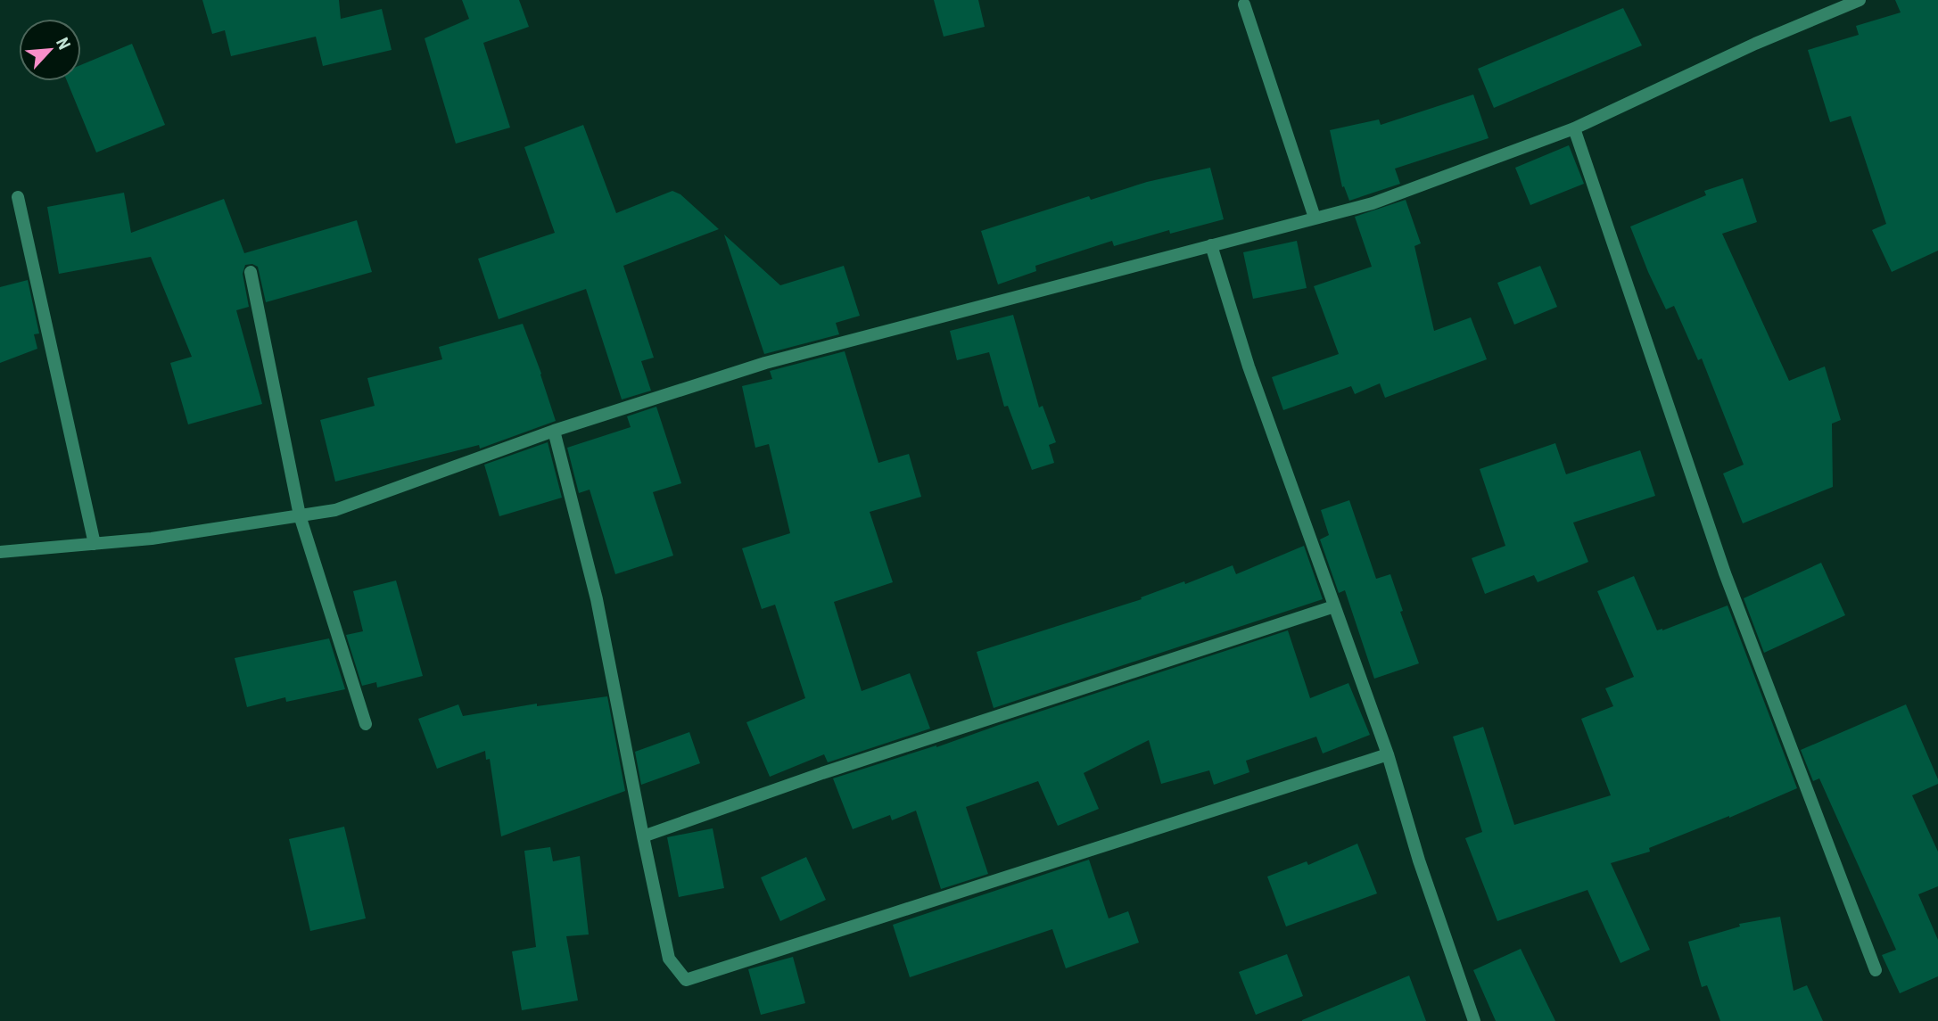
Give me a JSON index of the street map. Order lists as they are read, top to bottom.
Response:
{
  "north": "top right"
}
